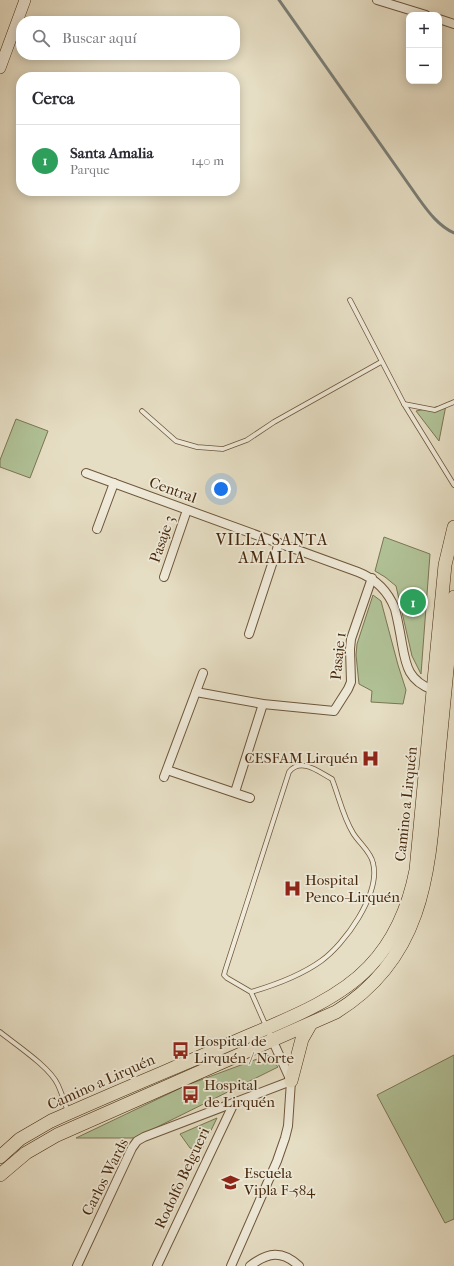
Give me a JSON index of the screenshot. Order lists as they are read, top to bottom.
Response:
{
  "streets": {
    "main road": ["Camino a Lirquén"],
    "street": [
      "Central",
      "Pasaje 3",
      "Pasaje 1",
      "Carlos Wards",
      "Rodolfo Belgueri"
    ]
  },
  "crossings": [
    ["Central", "Pasaje 3"],
    ["Central", "Pasaje 1"],
    ["Central", "Camino a Lirquén"],
    ["Carlos Wards", "Rodolfo Belgueri"]
  ],
  "districts": ["VILLA SANTA AMALIA"],
  "places": {
    "hospital": ["CESFAM Lirquén", "Hospital Penco-Lirquén"],
    "bus stop": ["Hospital de Lirquén / Norte", "Hospital de Lirquén"],
    "school or university": ["Escuela Vipla F-584"]
  },
  "page": {
    "map_buttons": ["+", "−"],
    "search": "Buscar aquí",
    "heading": "Cerca",
    "list": [
      {
        "mark": "1",
        "name": "Santa Amalia",
        "note": "Parque",
        "value": "140 m"
      }
    ],
    "pins": "1"
  }
}
